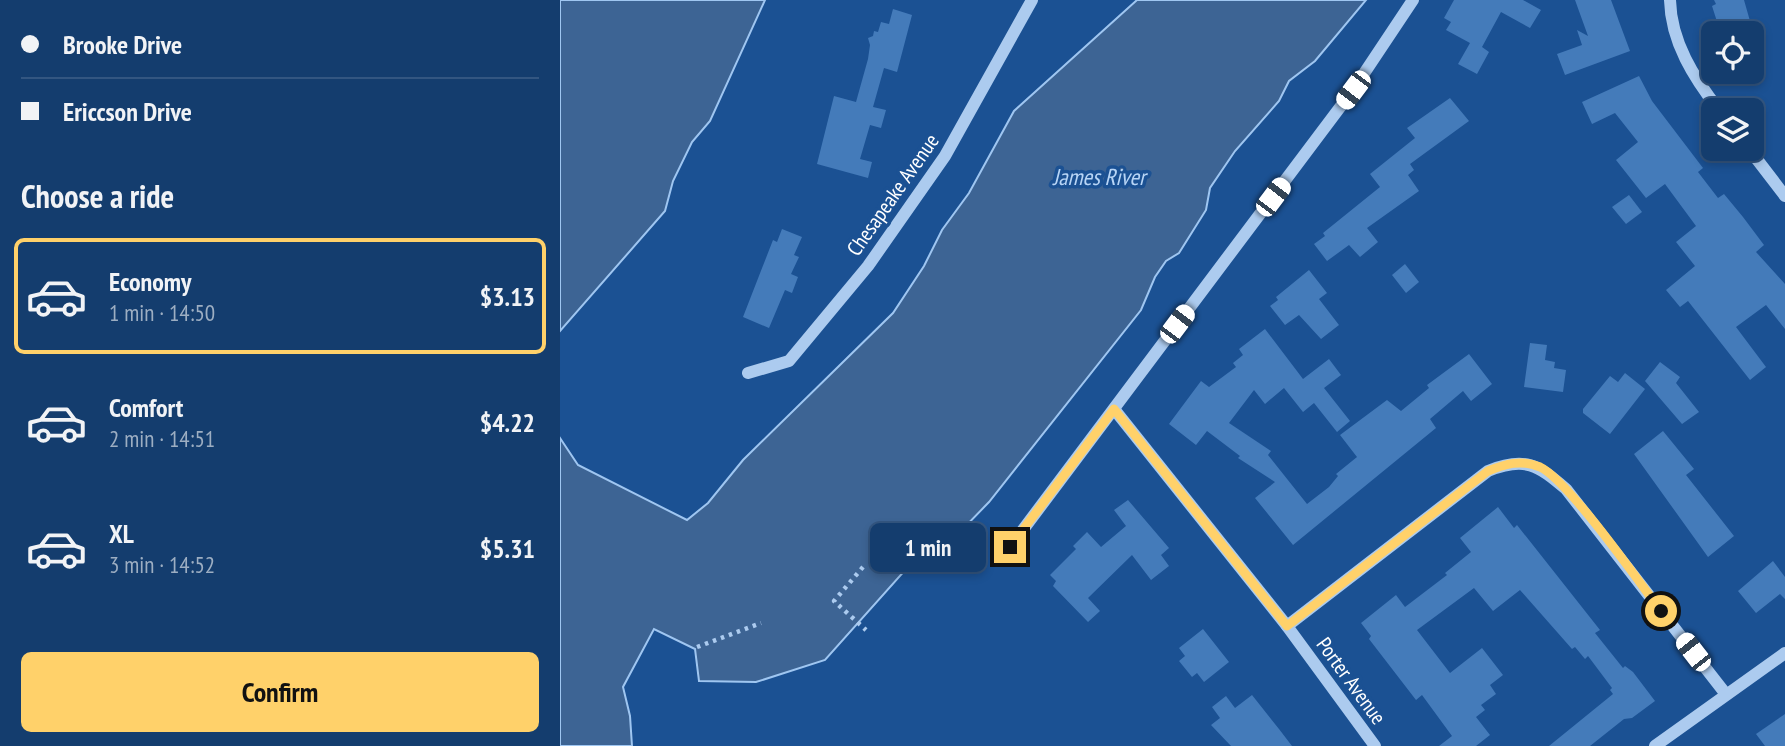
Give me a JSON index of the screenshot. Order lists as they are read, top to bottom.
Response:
{
  "streets": {
    "street": ["Chesapeake Avenue", "Porter Avenue"]
  },
  "water": ["James River"],
  "page": {
    "banner": ["Brooke Drive", "Ericcson Drive"],
    "heading": "Choose a ride",
    "list": [
      {
        "name": "Economy",
        "note": "1 min · 14:50",
        "value": "$3.13"
      },
      {
        "name": "Comfort",
        "note": "2 min · 14:51",
        "value": "$4.22"
      },
      {
        "name": "XL",
        "note": "3 min · 14:52",
        "value": "$5.31"
      }
    ],
    "bubble": "1 min",
    "buttons": "Confirm"
  }
}
